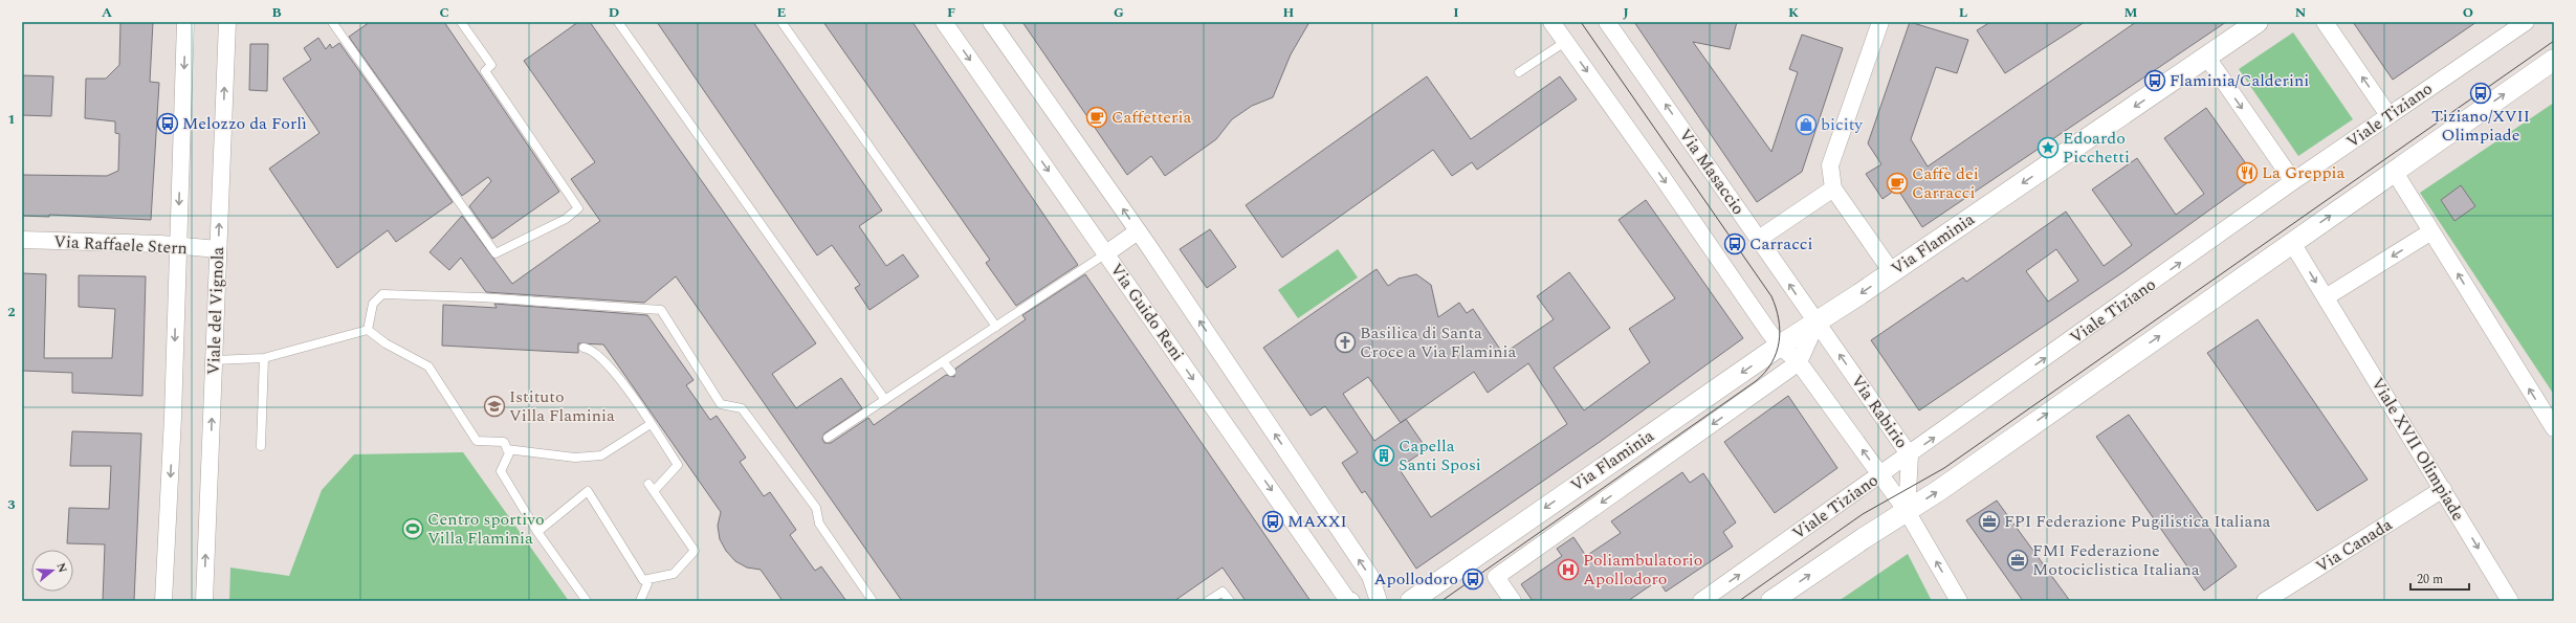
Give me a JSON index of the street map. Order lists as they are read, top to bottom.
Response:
{
  "streets": {
    "street": [
      "Viale Tiziano",
      "Via Masaccio",
      "Via Flaminia",
      "Via Raffaele Stern",
      "Viale del Vignola",
      "Via Guido Reni",
      "Via Rabirio",
      "Viale XVII Olimpiade",
      "Via Canada"
    ]
  },
  "crossings": [
    ["Viale Tiziano", "Via Rabirio"],
    ["Via Masaccio", "Via Flaminia"],
    ["Via Masaccio", "Via Rabirio"],
    ["Via Flaminia", "Via Rabirio"],
    ["Via Raffaele Stern", "Viale del Vignola"],
    ["Viale XVII Olimpiade", "Via Canada"]
  ],
  "one_way": ["Via Flaminia"],
  "places": {
    "bus stop": [
      "Flaminia/Calderini",
      "Tiziano/XVII Olimpiade",
      "Melozzo da Forlì",
      "Carracci",
      "MAXXI",
      "Apollodoro"
    ],
    "cafe": ["Caffetteria", "Caffè dei Carracci"],
    "shop": ["bicity"],
    "place": ["Edoardo Picchetti"],
    "restaurant": ["La Greppia"],
    "church": ["Basilica di Santa Croce a Via Flaminia"],
    "school or university": ["Istituto Villa Flaminia"],
    "building": ["Capella Santi Sposi"],
    "office": ["FPI Federazione Pugilistica Italiana", "FMI Federazione Motociclistica Italiana"],
    "sports": ["Centro sportivo Villa Flaminia"],
    "hospital": ["Poliambulatorio Apollodoro"]
  },
  "scale_bar": "20 m",
  "north": "right",
  "grid": {
    "columns": [
      "A",
      "B",
      "C",
      "D",
      "E",
      "F",
      "G",
      "H",
      "I",
      "J",
      "K",
      "L",
      "M",
      "N",
      "O"
    ],
    "rows": ["1", "2", "3"]
  }
}
